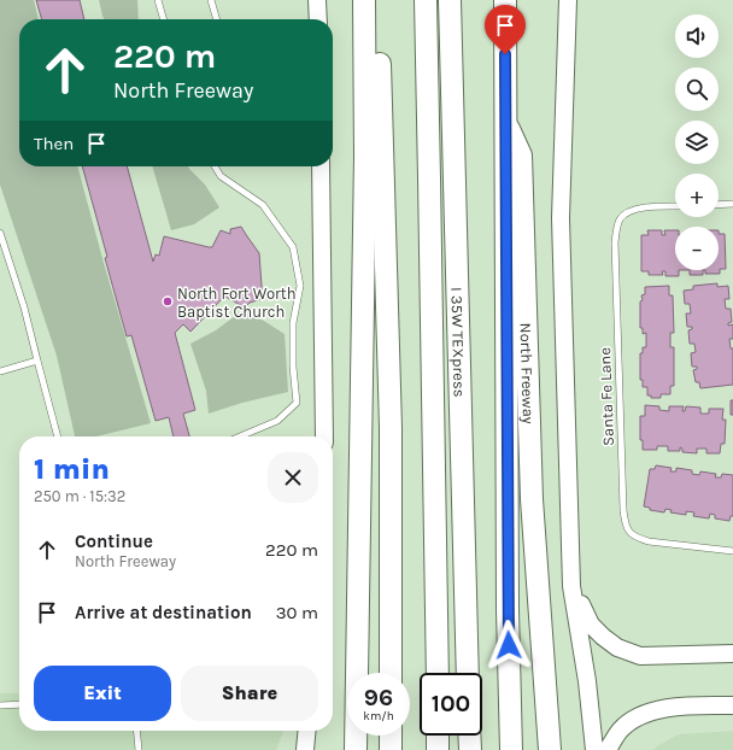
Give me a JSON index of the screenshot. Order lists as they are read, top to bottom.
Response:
{
  "streets": {
    "highway": ["I 35W TEXpress", "North Freeway"],
    "lane": ["Santa Fe Lane"]
  },
  "places": ["North Fort Worth Baptist Church"],
  "page": {
    "map_buttons": ["+", "−"],
    "turn": ["220 m", "North Freeway"],
    "then": "Then",
    "heading": ["1 min", "250 m · 15:32"],
    "list": [
      {
        "name": "Continue",
        "note": "North Freeway",
        "value": "220 m"
      },
      {
        "name": "Arrive at destination",
        "value": "30 m"
      }
    ],
    "buttons": ["Exit", "Share"],
    "speed": "96 km/h",
    "limit": "100"
  }
}
